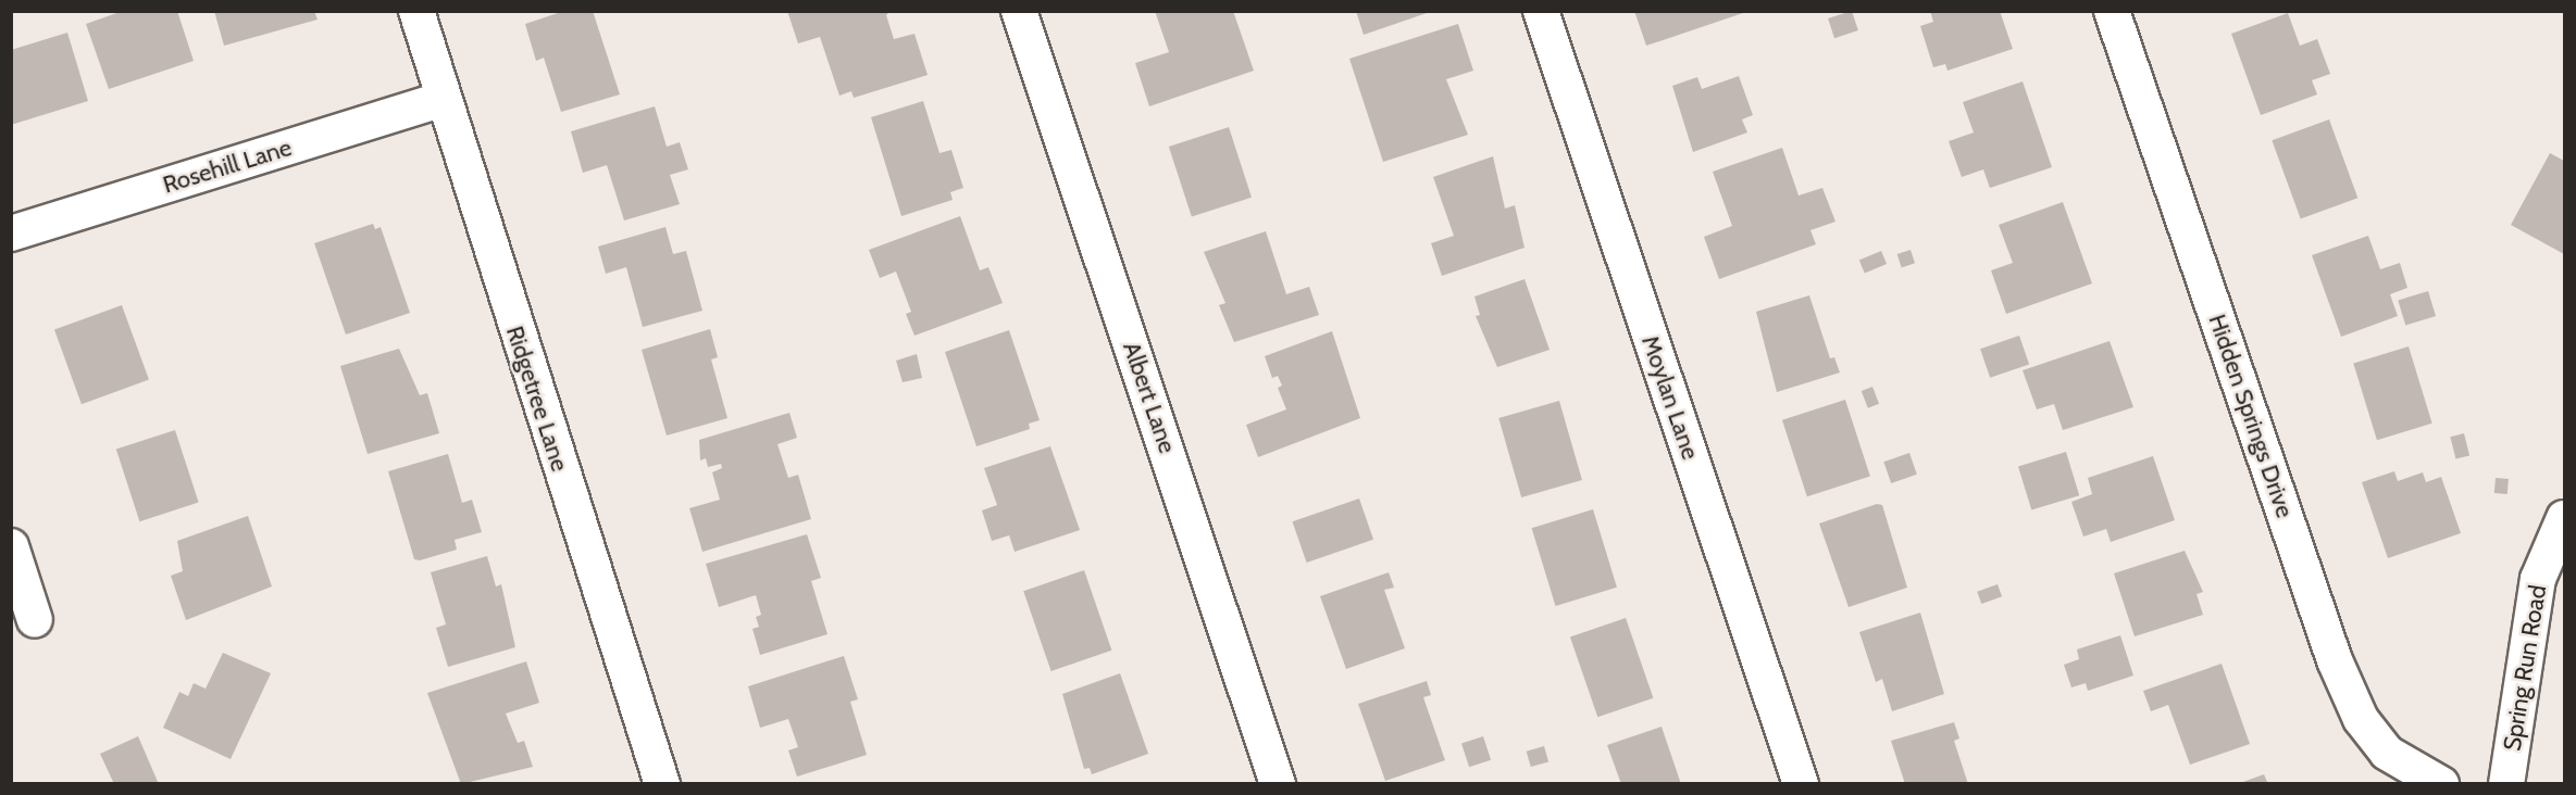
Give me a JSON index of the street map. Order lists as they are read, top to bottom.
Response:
{
  "streets": {
    "street": [
      "Rosehill Lane",
      "Albert Lane",
      "Moylan Lane",
      "Ridgetree Lane",
      "Hidden Springs Drive",
      "Spring Run Road"
    ]
  },
  "crossings": [
    ["Rosehill Lane", "Ridgetree Lane"]
  ]
}
